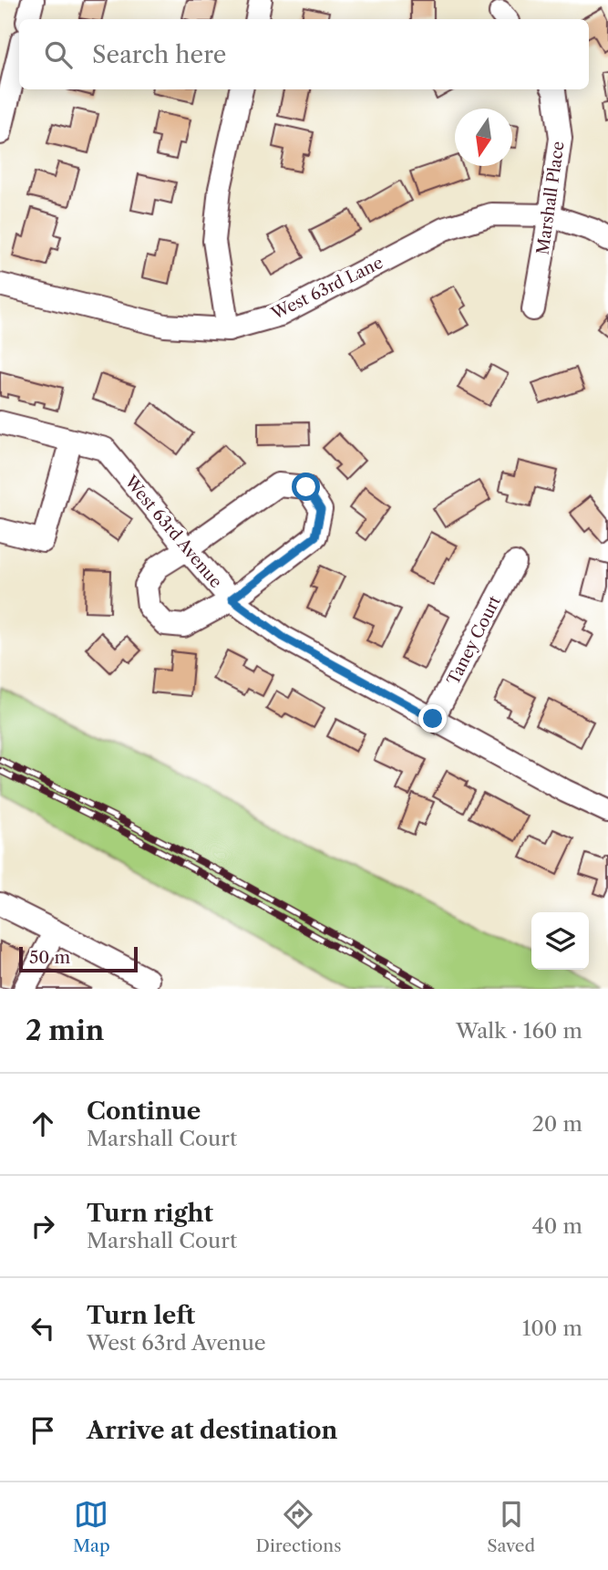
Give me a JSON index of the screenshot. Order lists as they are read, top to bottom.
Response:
{
  "streets": {
    "street": [
      "Marshall Place",
      "West 63rd Lane",
      "West 63rd Avenue",
      "Taney Court"
    ]
  },
  "crossings": [
    ["Marshall Place", "West 63rd Lane"],
    ["West 63rd Avenue", "Taney Court"]
  ],
  "scale_bar": "50 m",
  "north": "bottom",
  "page": {
    "search": "Search here",
    "scale": "50 m",
    "heading": ["2 min", "Walk · 160 m"],
    "list": [
      ["Continue", "Marshall Court", "20 m"],
      ["Turn right", "Marshall Court", "40 m"],
      ["Turn left", "West 63rd Avenue", "100 m"],
      "Arrive at destination"
    ],
    "nav": ["Map", "Directions", "Saved"]
  }
}
